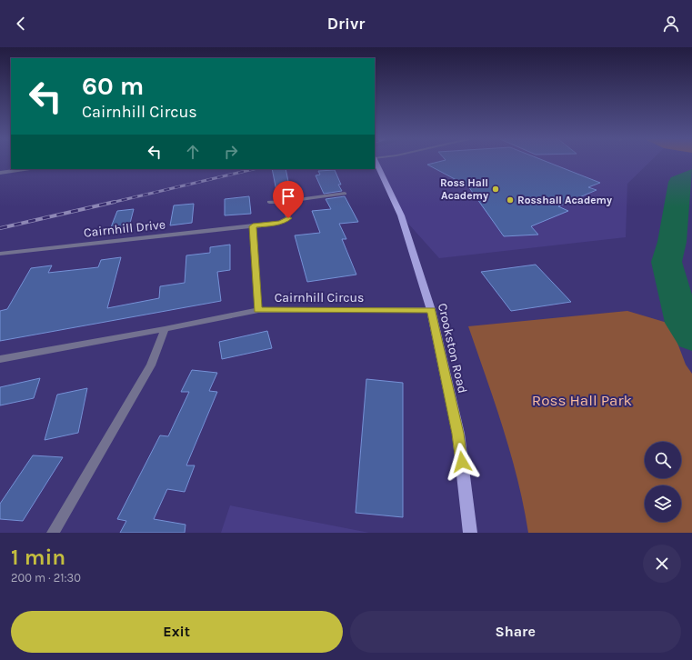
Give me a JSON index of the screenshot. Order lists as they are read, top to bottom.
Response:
{
  "streets": {
    "main road": ["Crookston Road"],
    "street": ["Cairnhill Drive", "Cairnhill Circus"]
  },
  "crossings": [
    ["Cairnhill Circus", "Crookston Road"]
  ],
  "parks": ["Ross Hall Park"],
  "places": ["Ross Hall Academy", "Rosshall Academy"],
  "page": {
    "header": "Drivr",
    "turn": ["60 m", "Cairnhill Circus"],
    "heading": ["1 min", "200 m · 21:30"],
    "buttons": ["Exit", "Share"]
  }
}
